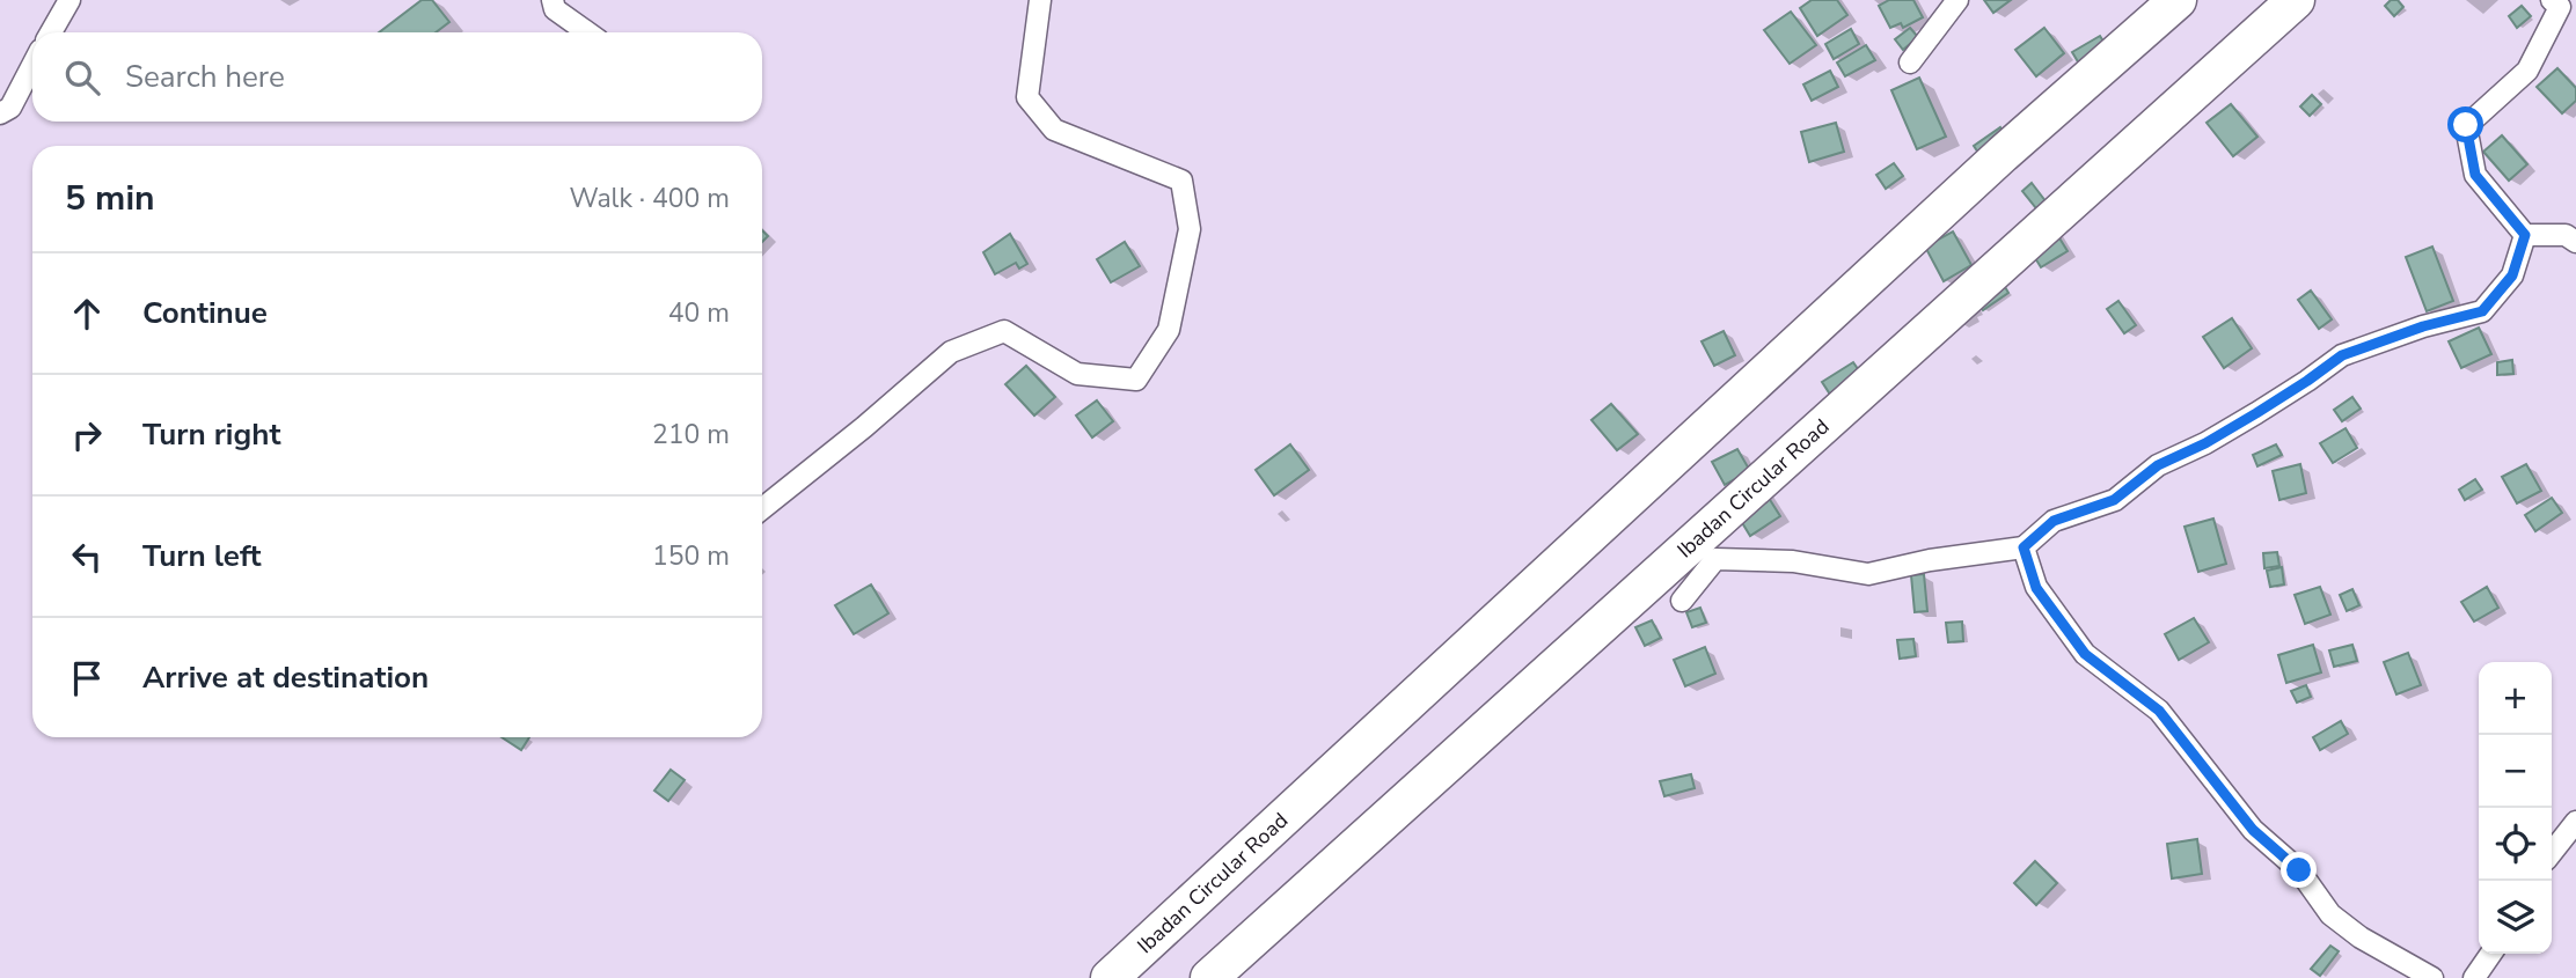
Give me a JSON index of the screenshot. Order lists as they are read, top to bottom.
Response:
{
  "streets": {
    "highway": ["Ibadan Circular Road"]
  },
  "page": {
    "search": "Search here",
    "heading": ["5 min", "Walk · 400 m"],
    "list": [
      ["Continue", "40 m"],
      ["Turn right", "210 m"],
      ["Turn left", "150 m"],
      "Arrive at destination"
    ],
    "map_buttons": ["+", "−"]
  }
}
